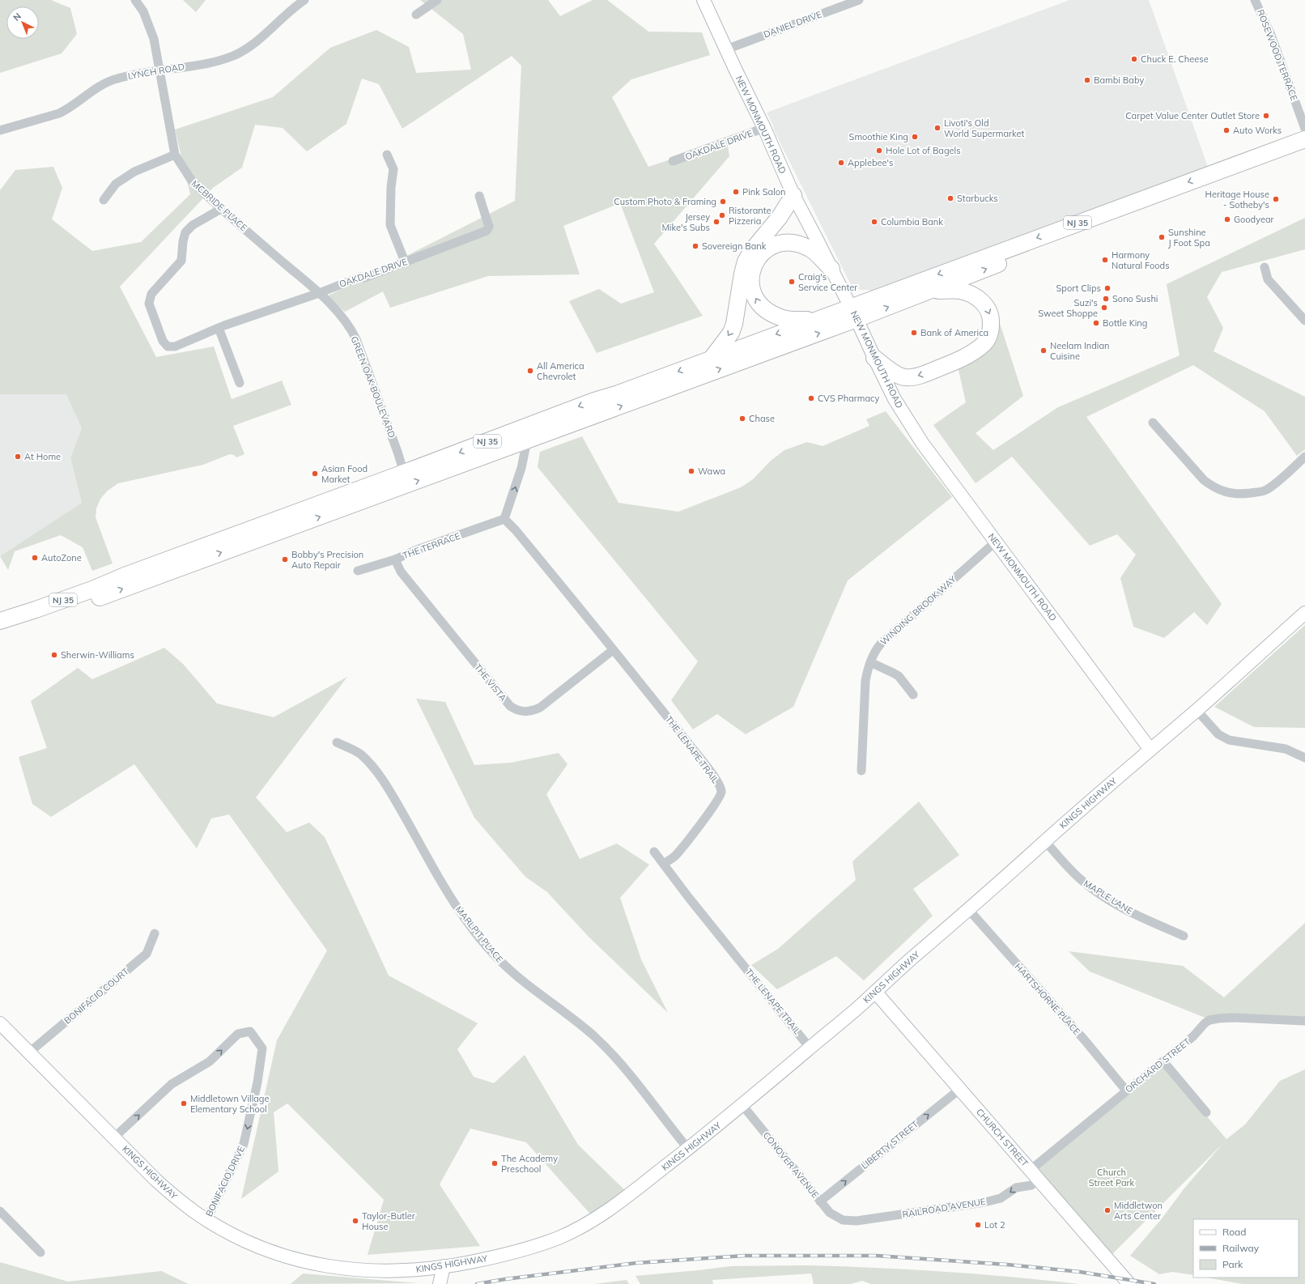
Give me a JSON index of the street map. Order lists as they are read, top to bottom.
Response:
{
  "streets": {
    "highway": ["NJ 35"],
    "main road": ["NEW MONMOUTH ROAD", "KINGS HIGHWAY", "CHURCH STREET"],
    "street": [
      "DANIEL DRIVE",
      "ROSEWOOD TERRACE",
      "LYNCH ROAD",
      "OAKDALE DRIVE",
      "MCBRIDE PLACE",
      "GREEN OAK BOULEVARD",
      "THE TERRACE",
      "WINDING BROOK WAY",
      "THE VISTA",
      "THE LENAPE TRAIL",
      "MAPLE LANE",
      "MARLPIT PLACE",
      "BONIFACIO COURT",
      "HARTSHORNE PLACE",
      "ORCHARD STREET",
      "LIBERTY STREET",
      "CONOVER AVENUE",
      "BONIFACIO DRIVE",
      "RAILROAD AVENUE"
    ]
  },
  "crossings": [
    ["DANIEL DRIVE", "NEW MONMOUTH ROAD"],
    ["LYNCH ROAD", "MCBRIDE PLACE"],
    ["NEW MONMOUTH ROAD", "OAKDALE DRIVE"],
    ["NEW MONMOUTH ROAD", "NJ 35"],
    ["NEW MONMOUTH ROAD", "WINDING BROOK WAY"],
    ["NEW MONMOUTH ROAD", "KINGS HIGHWAY"],
    ["OAKDALE DRIVE", "MCBRIDE PLACE"],
    ["OAKDALE DRIVE", "GREEN OAK BOULEVARD"],
    ["MCBRIDE PLACE", "GREEN OAK BOULEVARD"],
    ["NJ 35", "GREEN OAK BOULEVARD"],
    ["THE TERRACE", "THE VISTA"],
    ["THE TERRACE", "THE LENAPE TRAIL"],
    ["THE VISTA", "THE LENAPE TRAIL"],
    ["THE LENAPE TRAIL", "KINGS HIGHWAY"],
    ["KINGS HIGHWAY", "MAPLE LANE"],
    ["KINGS HIGHWAY", "MARLPIT PLACE"],
    ["KINGS HIGHWAY", "BONIFACIO COURT"],
    ["KINGS HIGHWAY", "HARTSHORNE PLACE"],
    ["KINGS HIGHWAY", "CHURCH STREET"],
    ["KINGS HIGHWAY", "CONOVER AVENUE"],
    ["KINGS HIGHWAY", "BONIFACIO DRIVE"],
    ["HARTSHORNE PLACE", "ORCHARD STREET"],
    ["ORCHARD STREET", "CHURCH STREET"],
    ["ORCHARD STREET", "RAILROAD AVENUE"],
    ["CHURCH STREET", "LIBERTY STREET"],
    ["CHURCH STREET", "RAILROAD AVENUE"],
    ["LIBERTY STREET", "CONOVER AVENUE"],
    ["CONOVER AVENUE", "RAILROAD AVENUE"]
  ],
  "one_way": ["LIBERTY STREET", "RAILROAD AVENUE"],
  "parks": ["Church Street Park"],
  "places": [
    "Chuck E. Cheese",
    "Bambi Baby",
    "Carpet Value Center Outlet Store",
    "Livoti's Old World Supermarket",
    "Auto Works",
    "Smoothie King",
    "Hole Lot of Bagels",
    "Applebee's",
    "Pink Salon",
    "Starbucks",
    "Heritage House - Sotheby's",
    "Custom Photo & Framing",
    "Ristorante Pizzeria",
    "Goodyear",
    "Jersey Mike's Subs",
    "Columbia Bank",
    "Sunshine J Foot Spa",
    "Sovereign Bank",
    "Harmony Natural Foods",
    "Craig's Service Center",
    "Sport Clips",
    "Sono Sushi",
    "Suzi's Sweet Shoppe",
    "Bottle King",
    "Bank of America",
    "Neelam Indian Cuisine",
    "All America Chevrolet",
    "CVS Pharmacy",
    "Chase",
    "At Home",
    "Wawa",
    "Asian Food Market",
    "AutoZone",
    "Bobby's Precision Auto Repair",
    "Sherwin-Williams",
    "Middletown Village Elementary School",
    "The Academy Preschool",
    "Middletwon Arts Center",
    "Taylor-Butler House",
    "Lot 2"
  ],
  "legend": ["Road", "Railway", "Park"],
  "north": "top left"
}
